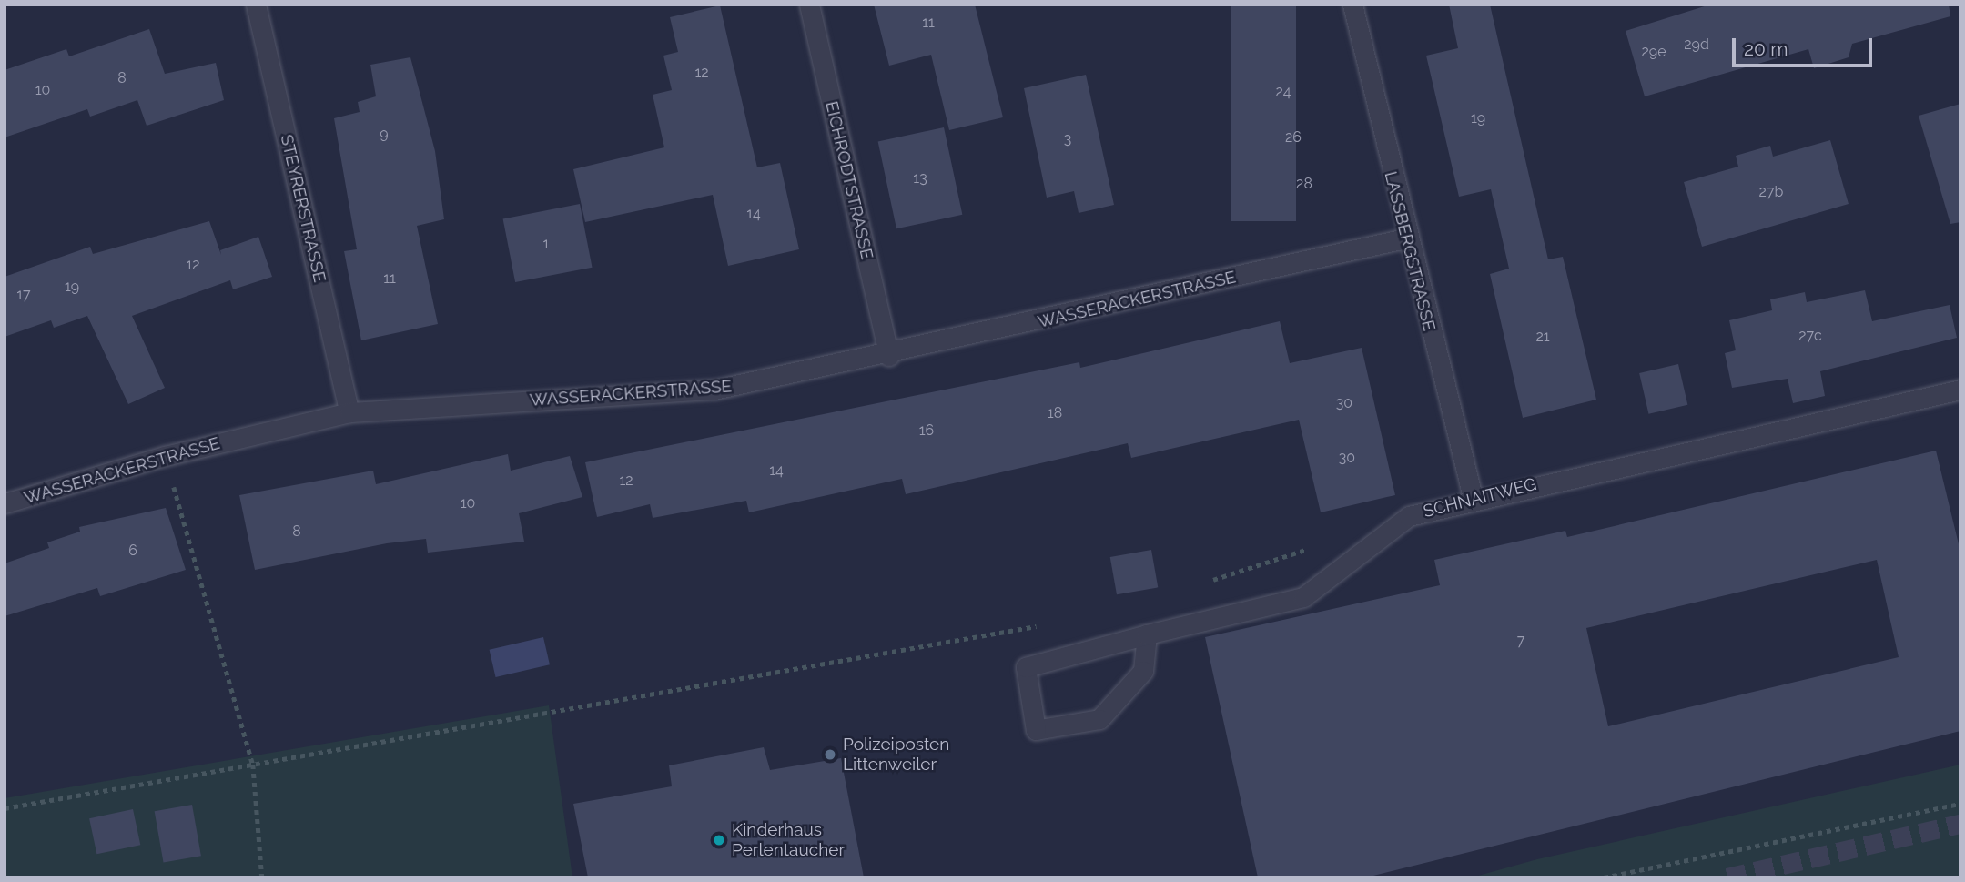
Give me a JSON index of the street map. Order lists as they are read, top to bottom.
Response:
{
  "streets": {
    "street": [
      "EICHRODTSTRASSE",
      "STEYRERSTRASSE",
      "LASSBERGSTRASSE",
      "WASSERACKERSTRASSE",
      "SCHNAITWEG"
    ]
  },
  "crossings": [
    ["EICHRODTSTRASSE", "WASSERACKERSTRASSE"],
    ["STEYRERSTRASSE", "WASSERACKERSTRASSE"],
    ["LASSBERGSTRASSE", "WASSERACKERSTRASSE"],
    ["LASSBERGSTRASSE", "SCHNAITWEG"]
  ],
  "places": ["Polizeiposten Littenweiler", "Kinderhaus Perlentaucher"],
  "house_numbers": [
    "11",
    "29d",
    "29e",
    "12",
    "8",
    "10",
    "24",
    "19",
    "9",
    "26",
    "3",
    "13",
    "28",
    "27b",
    "14",
    "1",
    "12",
    "11",
    "19",
    "17",
    "27c",
    "21",
    "30",
    "18",
    "16",
    "30",
    "14",
    "12",
    "10",
    "8",
    "6",
    "7"
  ],
  "scale_bar": "20 m"
}
